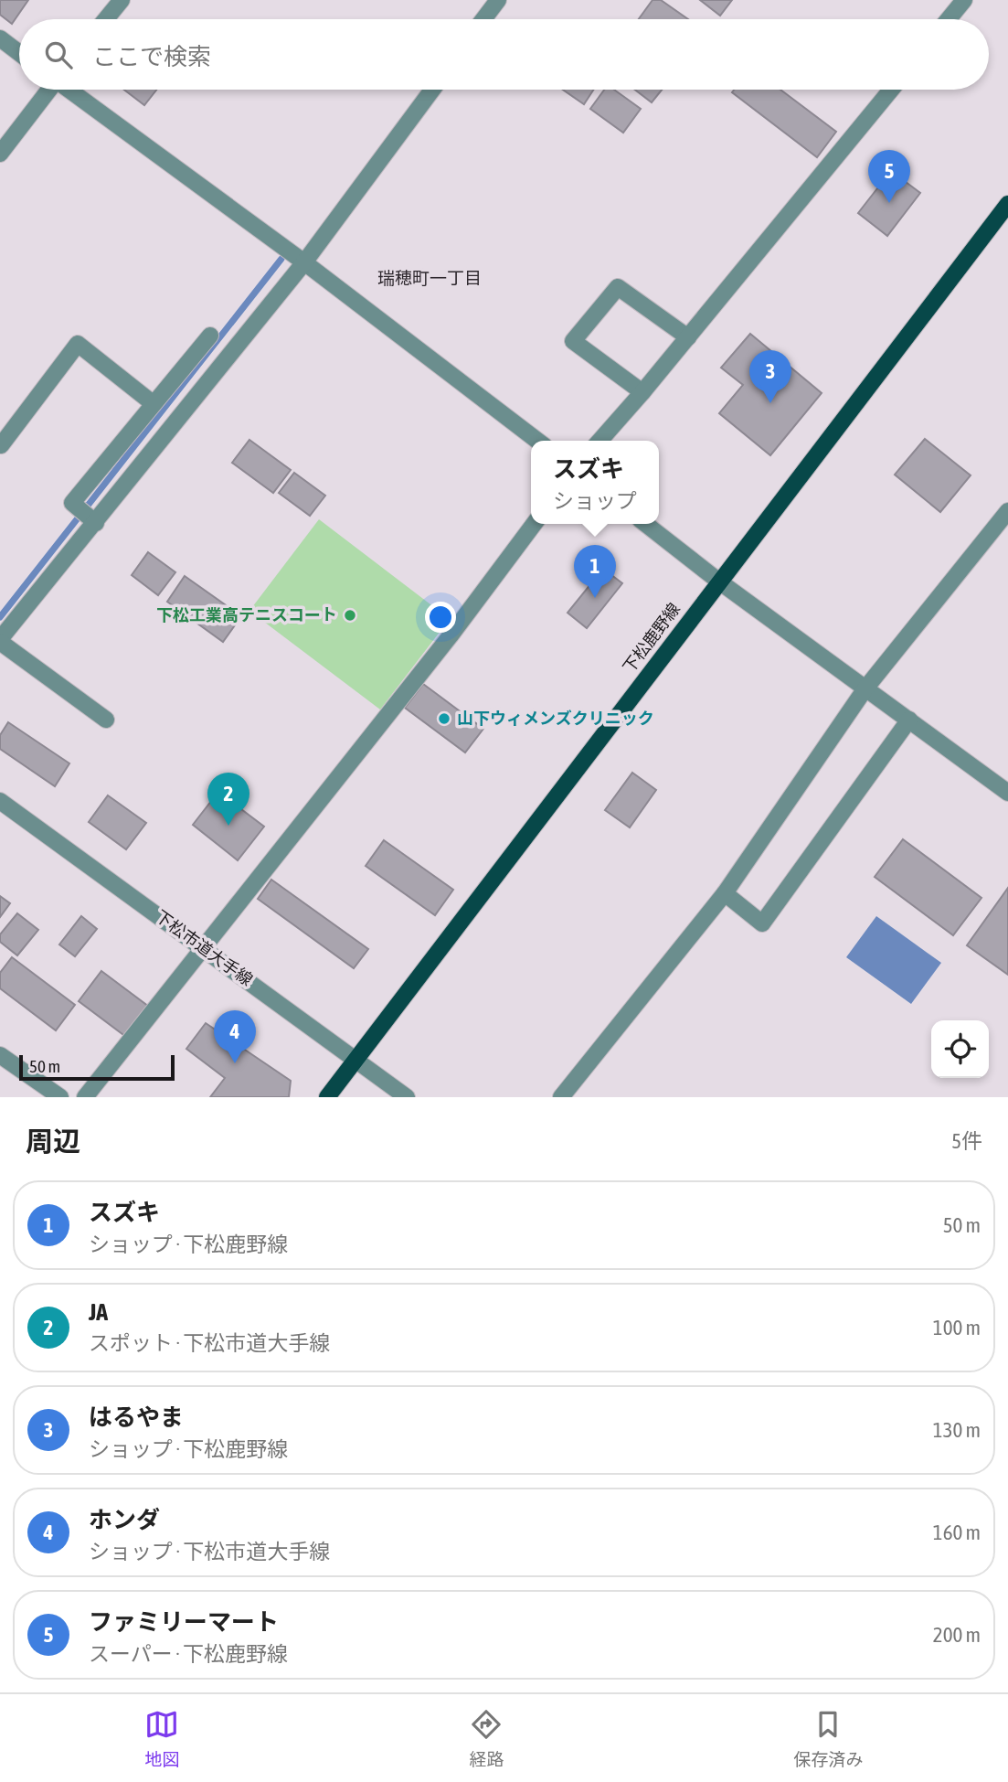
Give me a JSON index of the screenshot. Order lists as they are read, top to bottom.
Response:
{
  "streets": {
    "main road": ["下松鹿野線"],
    "street": ["下松市道大手線"]
  },
  "crossings": [
    ["下松鹿野線", "下松市道大手線"]
  ],
  "districts": ["瑞穂町一丁目"],
  "places": ["下松工業高テニスコート", "山下ウィメンズクリニック"],
  "scale_bar": "50 m",
  "page": {
    "search": "ここで検索",
    "pins": [
      "5",
      "3",
      "1",
      "2",
      "4"
    ],
    "popup": ["スズキ", "ショップ"],
    "scale": "50 m",
    "heading": ["周辺", "5件"],
    "list": [
      {
        "mark": "1",
        "name": "スズキ",
        "note": "ショップ · 下松鹿野線",
        "value": "50 m"
      },
      {
        "mark": "2",
        "name": "JA",
        "note": "スポット · 下松市道大手線",
        "value": "100 m"
      },
      {
        "mark": "3",
        "name": "はるやま",
        "note": "ショップ · 下松鹿野線",
        "value": "130 m"
      },
      {
        "mark": "4",
        "name": "ホンダ",
        "note": "ショップ · 下松市道大手線",
        "value": "160 m"
      },
      {
        "mark": "5",
        "name": "ファミリーマート",
        "note": "スーパー · 下松鹿野線",
        "value": "200 m"
      }
    ],
    "nav": ["地図", "経路", "保存済み"]
  }
}
